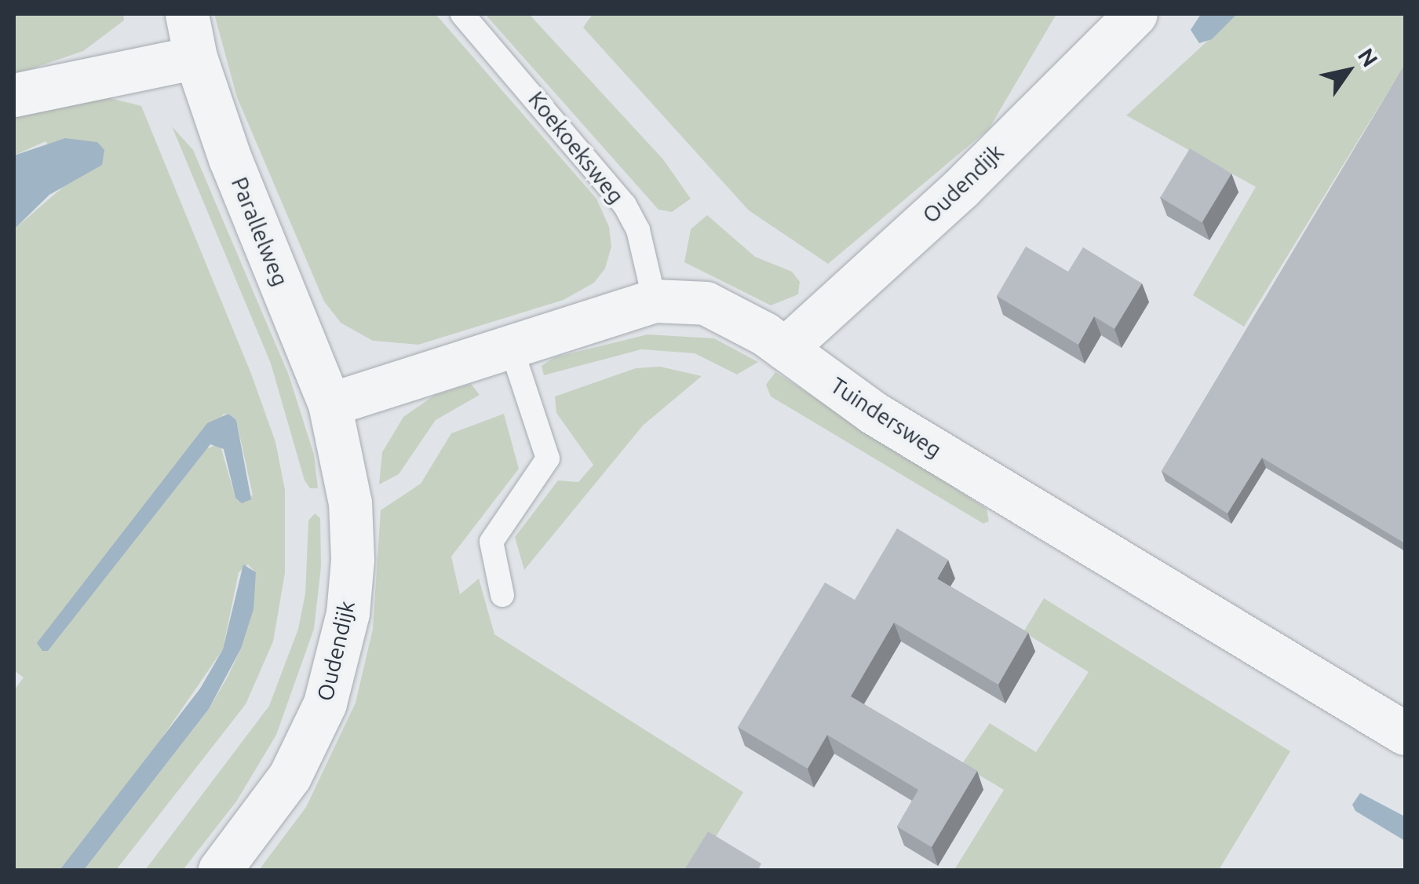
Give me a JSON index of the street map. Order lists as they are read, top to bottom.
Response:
{
  "streets": {
    "street": ["Oudendijk", "Parallelweg", "Tuindersweg"],
    "lane": ["Koekoeksweg"]
  },
  "crossings": [
    ["Koekoeksweg", "Tuindersweg"],
    ["Oudendijk", "Parallelweg"],
    ["Oudendijk", "Tuindersweg"],
    ["Parallelweg", "Tuindersweg"]
  ],
  "north": "top right"
}
